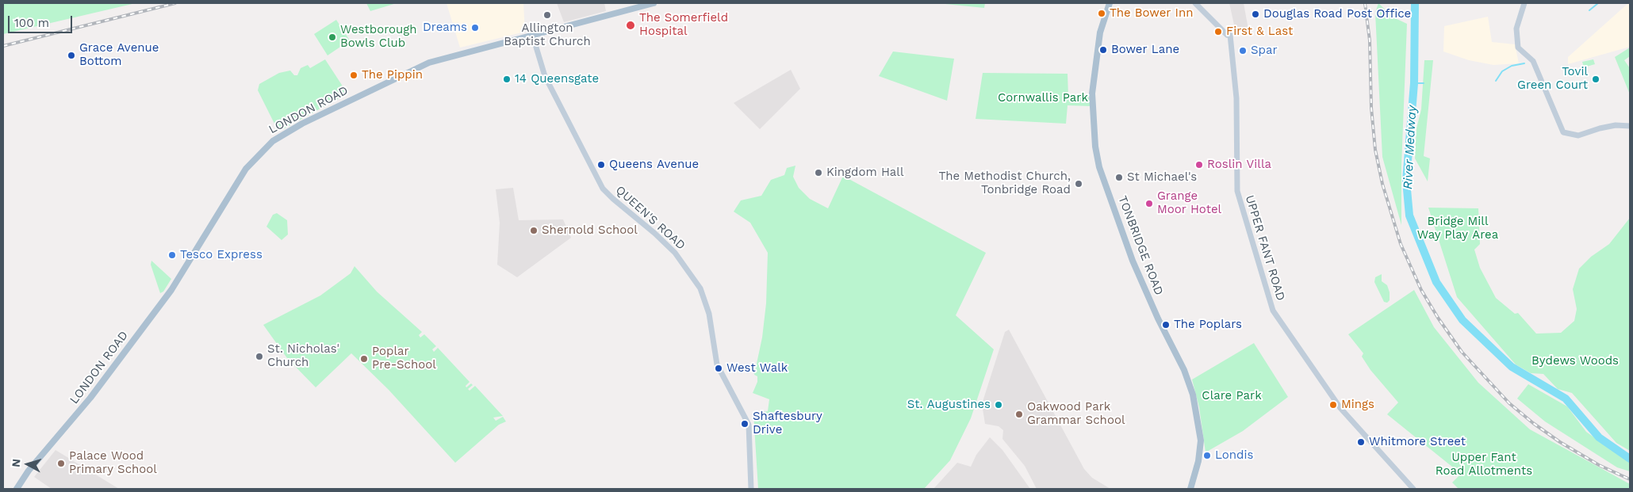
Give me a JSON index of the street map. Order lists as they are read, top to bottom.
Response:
{
  "streets": {
    "main road": ["LONDON ROAD", "TONBRIDGE ROAD"],
    "street": ["QUEEN'S ROAD", "UPPER FANT ROAD"]
  },
  "crossings": [
    ["LONDON ROAD", "QUEEN'S ROAD"]
  ],
  "water": ["River Medway"],
  "parks": [
    "Cornwallis Park",
    "Bridge Mill Way Play Area",
    "Bydews Woods",
    "Clare Park",
    "Upper Fant Road Allotments"
  ],
  "places": [
    "The Bower Inn",
    "Douglas Road Post Office",
    "Allington Baptist Church",
    "The Somerfield Hospital",
    "Dreams",
    "First & Last",
    "Westborough Bowls Club",
    "Bower Lane",
    "Spar",
    "Grace Avenue Bottom",
    "The Pippin",
    "14 Queensgate",
    "Tovil Green Court",
    "Queens Avenue",
    "Roslin Villa",
    "Kingdom Hall",
    "St Michael's",
    "The Methodist Church, Tonbridge Road",
    "Grange Moor Hotel",
    "Shernold School",
    "Tesco Express",
    "The Poplars",
    "St. Nicholas' Church",
    "Poplar Pre-School",
    "West Walk",
    "St. Augustines",
    "Mings",
    "Oakwood Park Grammar School",
    "Shaftesbury Drive",
    "Whitmore Street",
    "Londis",
    "Palace Wood Primary School"
  ],
  "scale_bar": "100 m",
  "north": "left"
}
